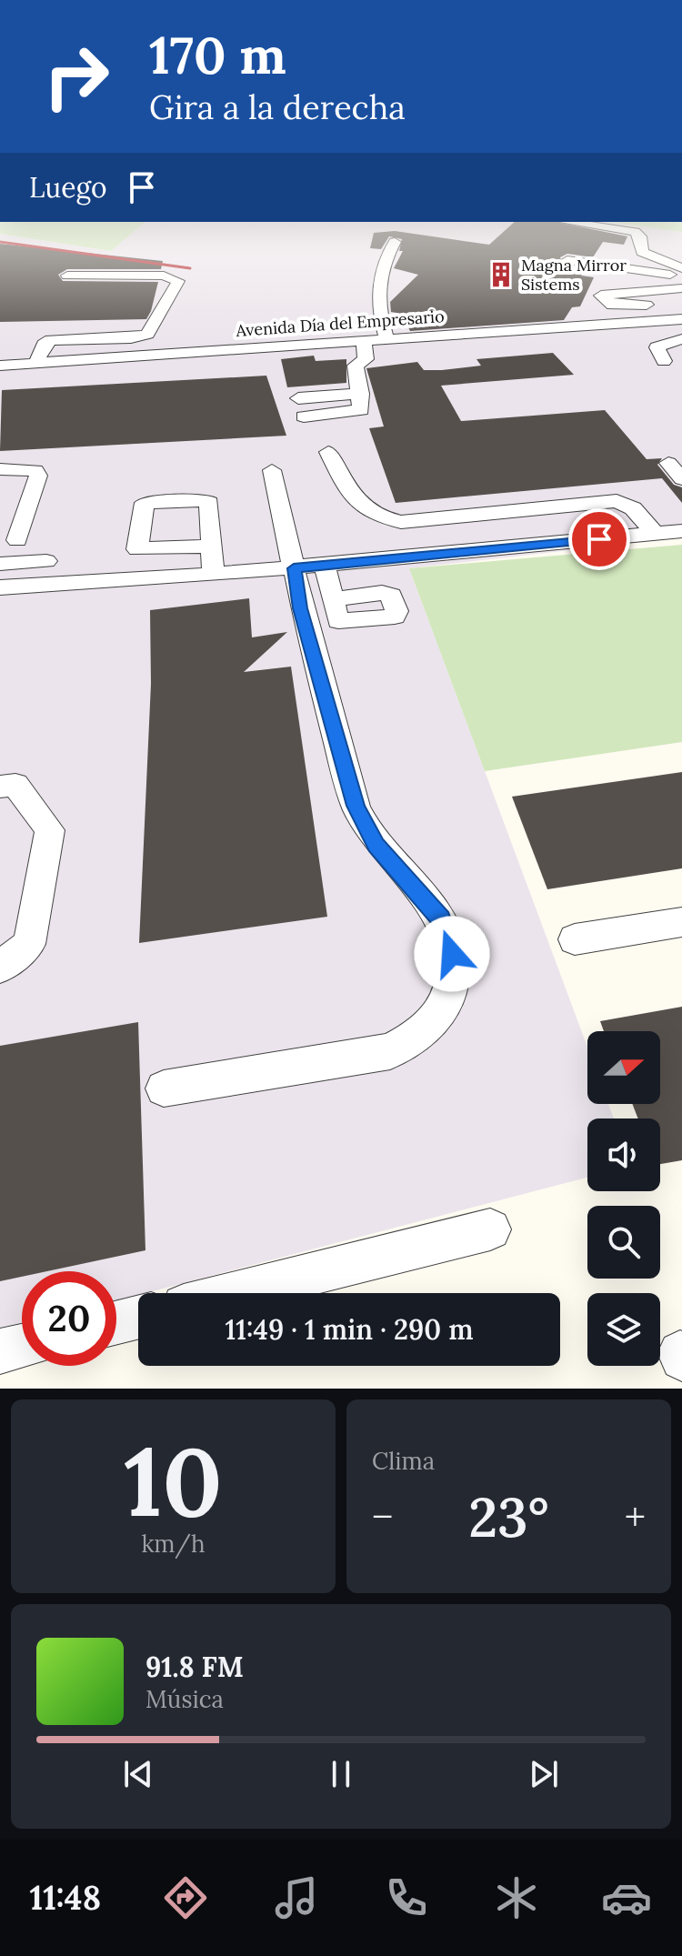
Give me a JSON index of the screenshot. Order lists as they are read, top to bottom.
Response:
{
  "streets": {
    "street": ["Avenida Día del Empresario"]
  },
  "places": {
    "building": ["Magna Mirror Sistems"]
  },
  "north": "right",
  "page": {
    "turn": ["170 m", "Gira a la derecha"],
    "then": "Luego",
    "limit": "20",
    "trip": "11:49 · 1 min · 290 m",
    "tile": [
      ["10", "km/h"],
      "Clima"
    ],
    "heat": ["−", "23°", "+"],
    "song": ["91.8 FM", "Música"],
    "tabs": "11:48"
  }
}
